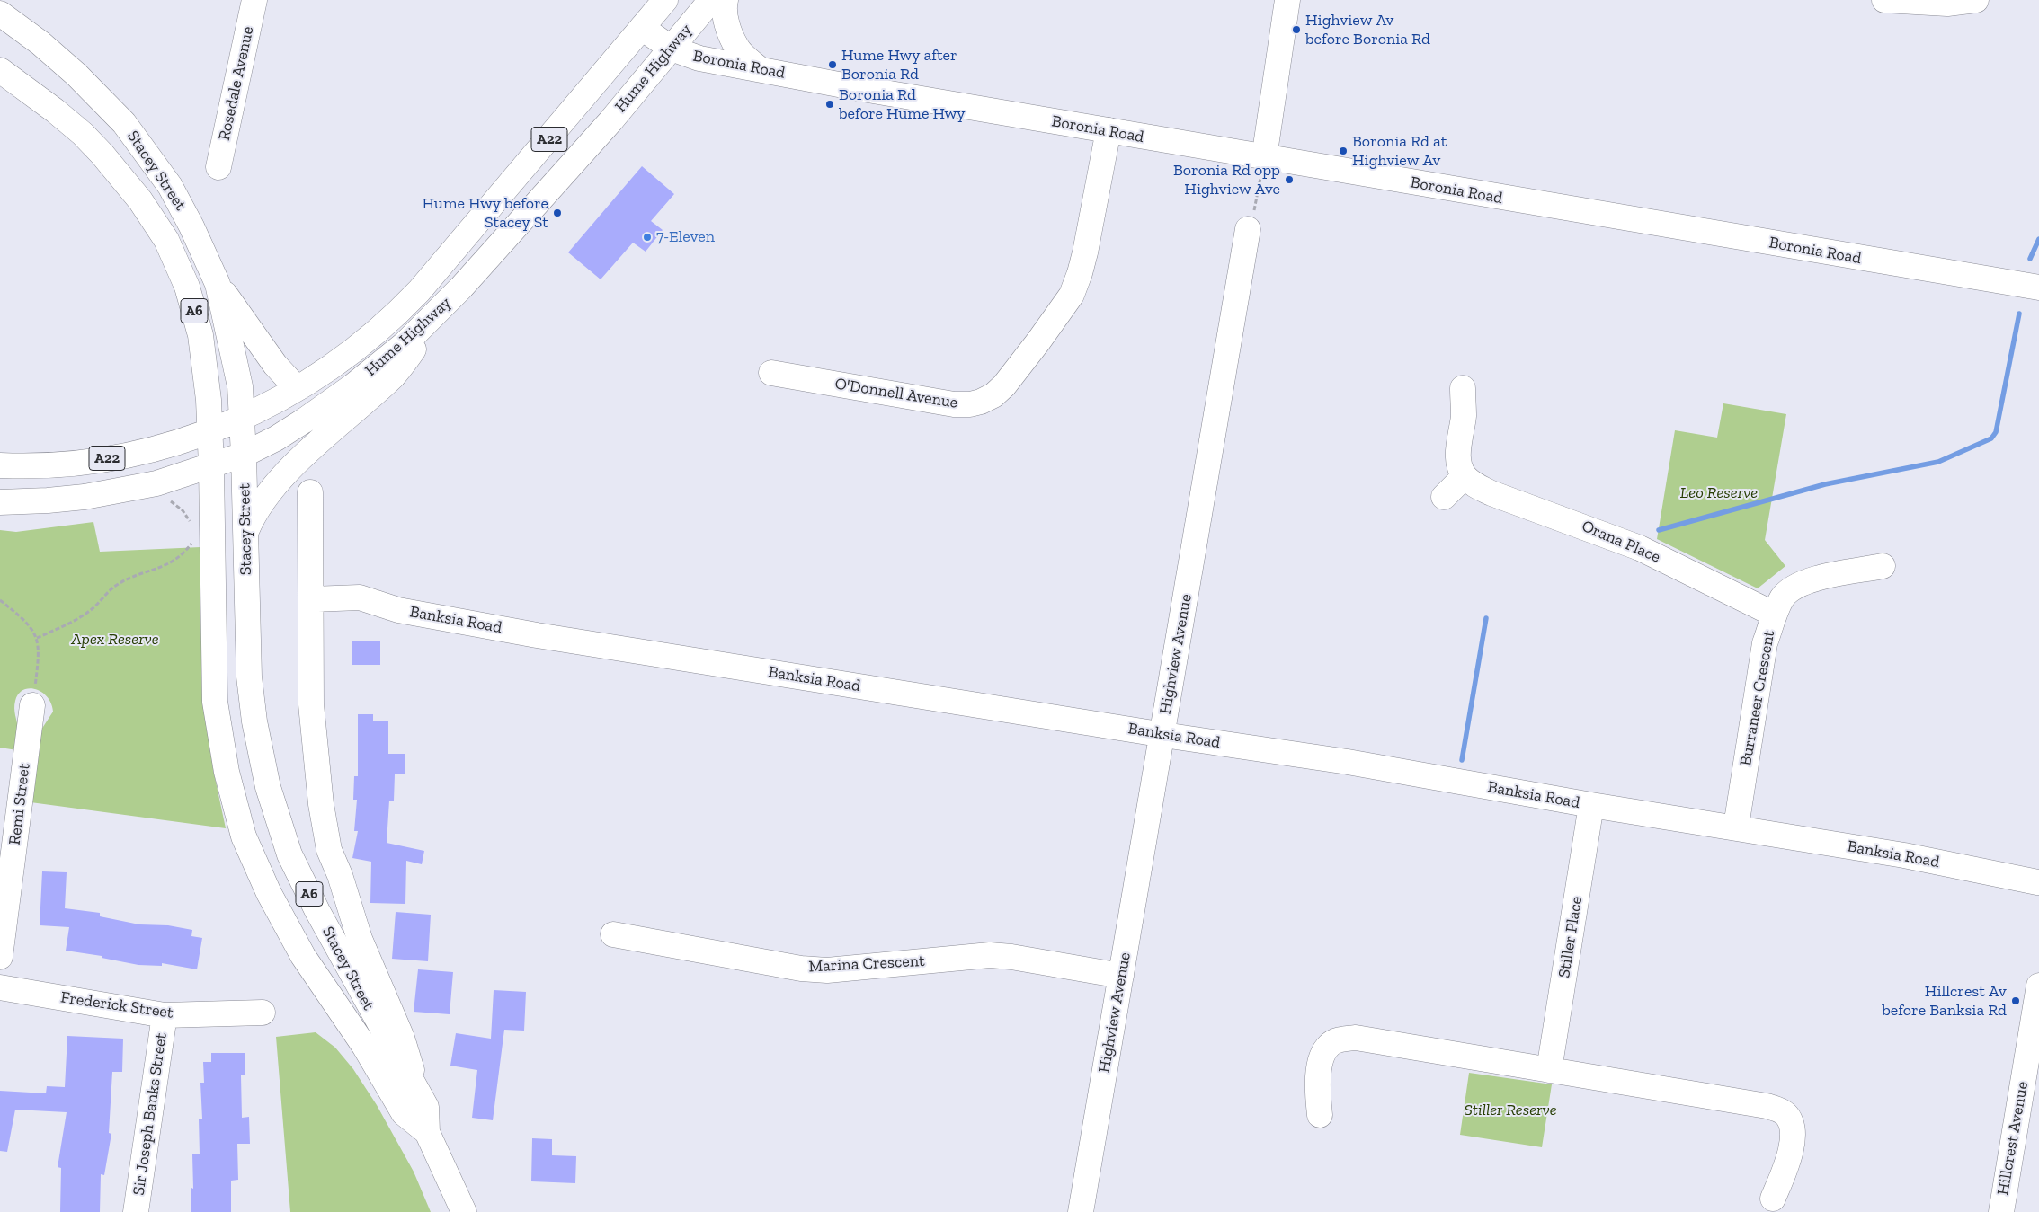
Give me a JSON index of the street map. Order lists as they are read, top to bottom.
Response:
{
  "streets": {
    "main road": [
      "Boronia Road",
      "Hume Highway",
      "Rosedale Avenue",
      "A22",
      "Stacey Street",
      "A6",
      "O'Donnell Avenue",
      "Orana Place",
      "Banksia Road",
      "Highview Avenue",
      "Burraneer Crescent",
      "Remi Street",
      "Stiller Place",
      "Marina Crescent",
      "Frederick Street",
      "Sir Joseph Banks Street",
      "Hillcrest Avenue"
    ]
  },
  "crossings": [
    ["Boronia Road", "Hume Highway"],
    ["Boronia Road", "O'Donnell Avenue"],
    ["Hume Highway", "Stacey Street"],
    ["Stacey Street", "Banksia Road"],
    ["Orana Place", "Burraneer Crescent"],
    ["Banksia Road", "Highview Avenue"],
    ["Banksia Road", "Burraneer Crescent"],
    ["Banksia Road", "Stiller Place"],
    ["Highview Avenue", "Marina Crescent"],
    ["Frederick Street", "Sir Joseph Banks Street"]
  ],
  "parks": ["Leo Reserve", "Apex Reserve", "Stiller Reserve"],
  "places": [
    "Highview Av before Boronia Rd",
    "Hume Hwy after Boronia Rd",
    "Boronia Rd before Hume Hwy",
    "Boronia Rd at Highview Av",
    "Boronia Rd opp Highview Ave",
    "Hume Hwy before Stacey St",
    "7-Eleven",
    "Hillcrest Av before Banksia Rd"
  ]
}
